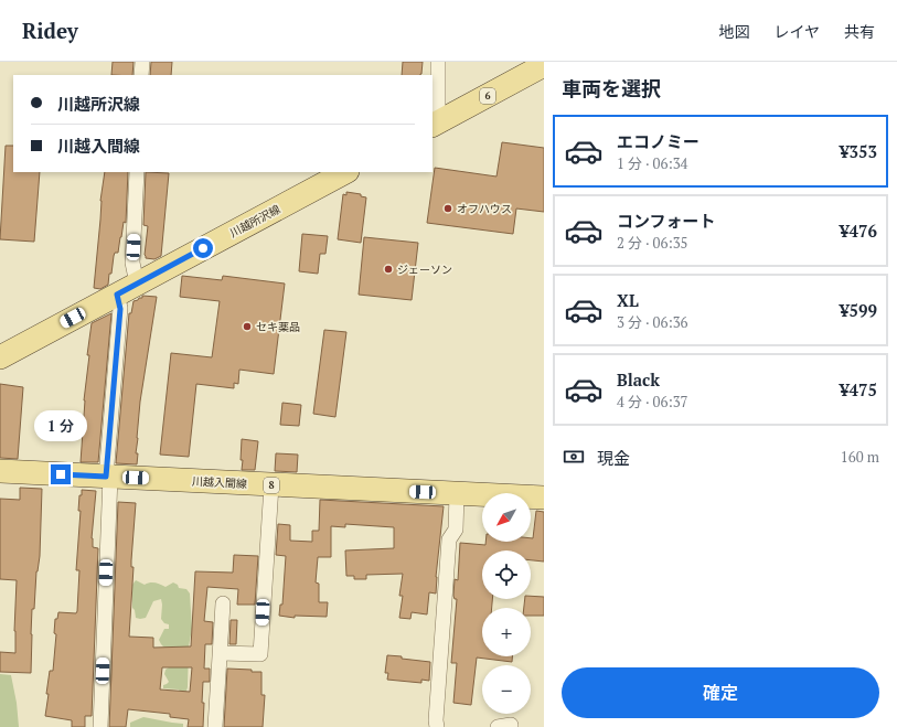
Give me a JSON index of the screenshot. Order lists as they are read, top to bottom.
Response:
{
  "streets": {
    "main road": [
      "6",
      "川越所沢線",
      "川越入間線",
      "8"
    ]
  },
  "places": ["オフハウス", "ジェーソン", "セキ薬品"],
  "north": "bottom left",
  "page": {
    "header": "Ridey",
    "nav": ["地図", "レイヤ", "共有"],
    "heading": "車両を選択",
    "banner": ["川越所沢線", "川越入間線"],
    "list": [
      {
        "name": "エコノミー",
        "note": "1 分 · 06:34",
        "value": "¥353"
      },
      {
        "name": "コンフォート",
        "note": "2 分 · 06:35",
        "value": "¥476"
      },
      {
        "name": "XL",
        "note": "3 分 · 06:36",
        "value": "¥599"
      },
      {
        "name": "Black",
        "note": "4 分 · 06:37",
        "value": "¥475"
      }
    ],
    "bubble": "1 分",
    "pay": ["現金", "160 m"],
    "map_buttons": ["+", "−"],
    "buttons": "確定"
  }
}
